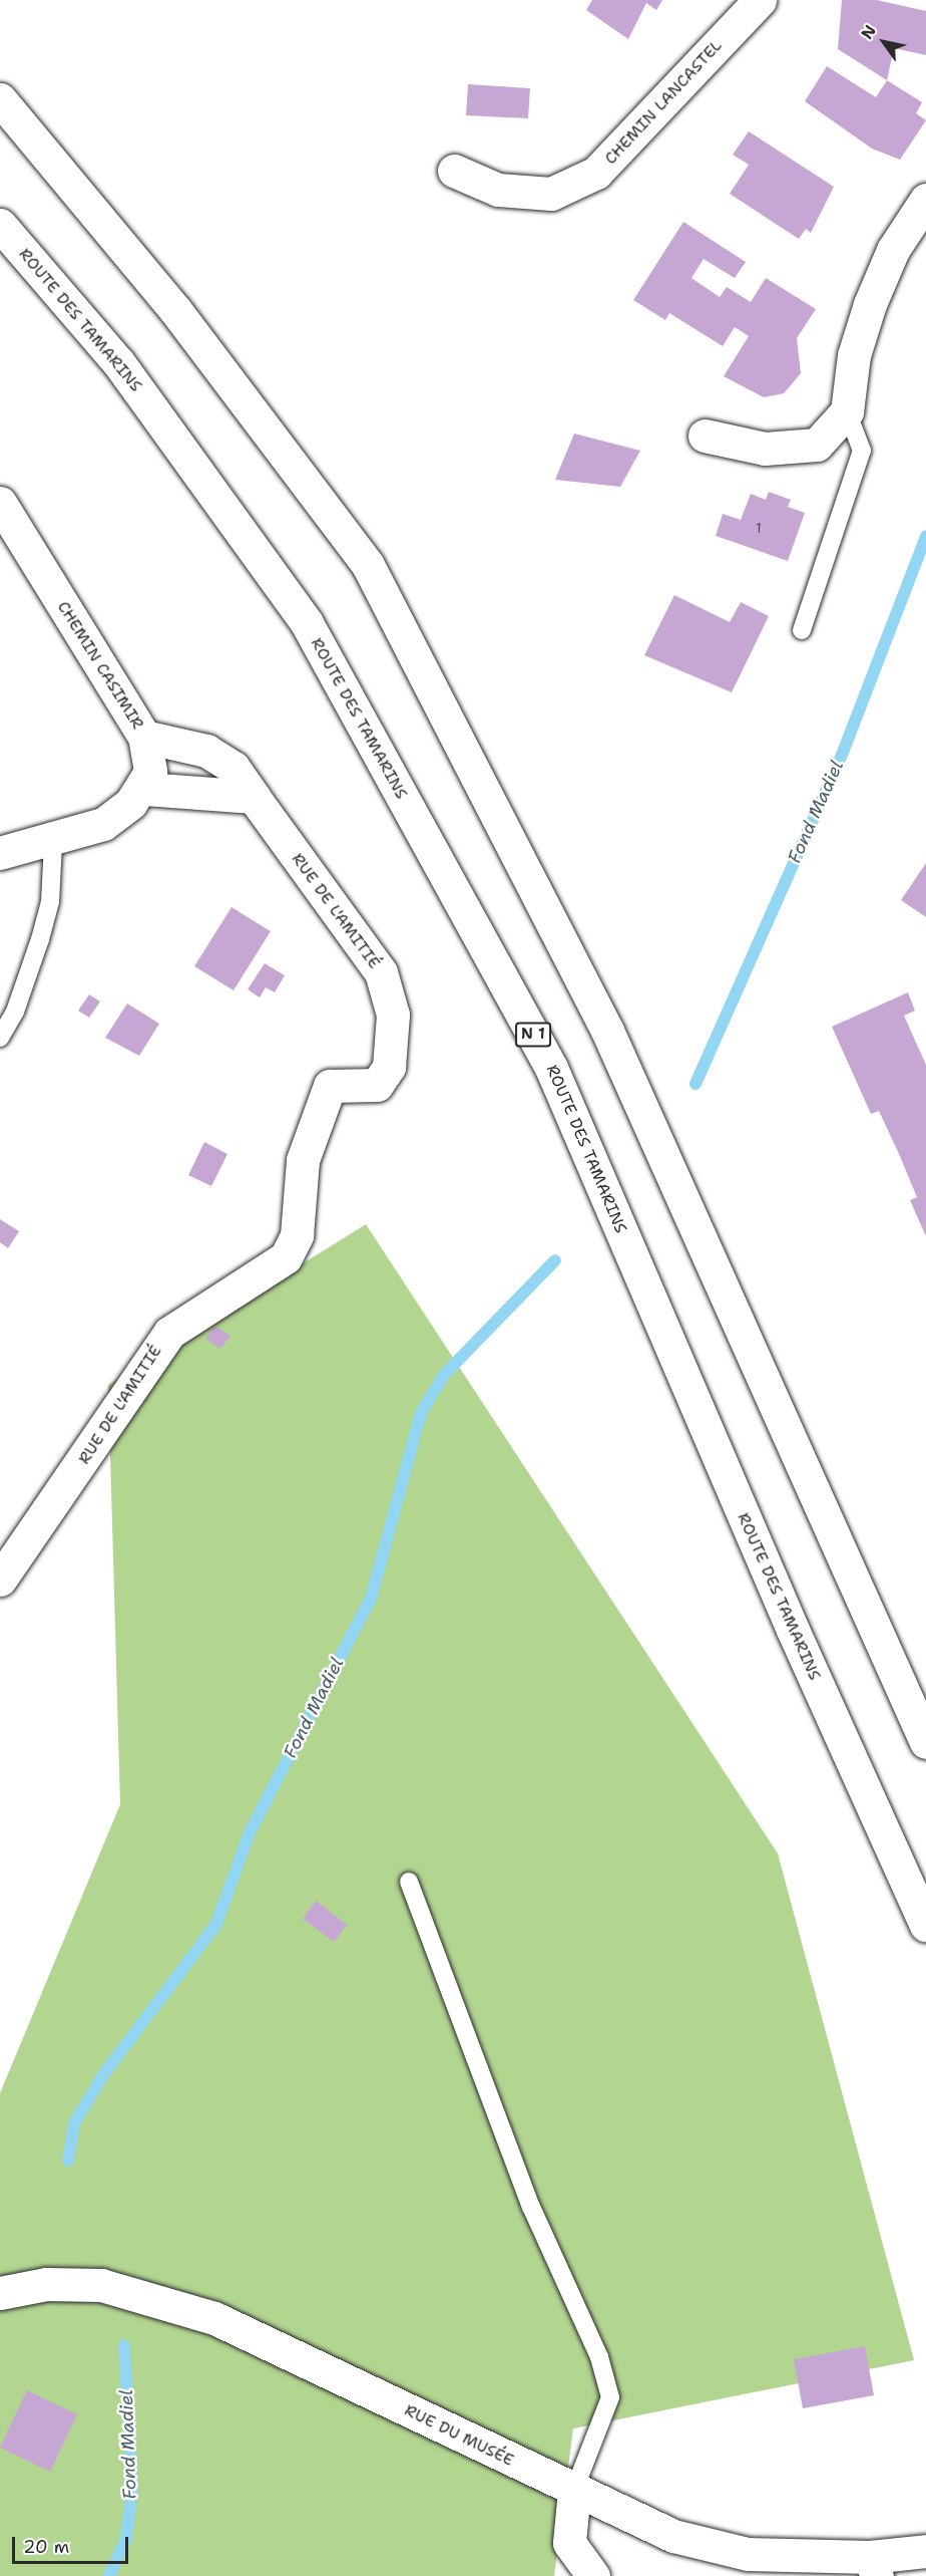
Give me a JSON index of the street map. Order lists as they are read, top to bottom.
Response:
{
  "streets": {
    "main road": [
      "CHEMIN LANCASTEL",
      "ROUTE DES TAMARINS",
      "CHEMIN CASIMIR",
      "RUE DE L'AMITIÉ",
      "N 1",
      "RUE DU MUSÉE"
    ]
  },
  "crossings": [
    ["CHEMIN CASIMIR", "RUE DE L'AMITIÉ"]
  ],
  "water": ["Fond Madiel"],
  "house_numbers": ["1"],
  "scale_bar": "20 m",
  "north": "top left"
}
